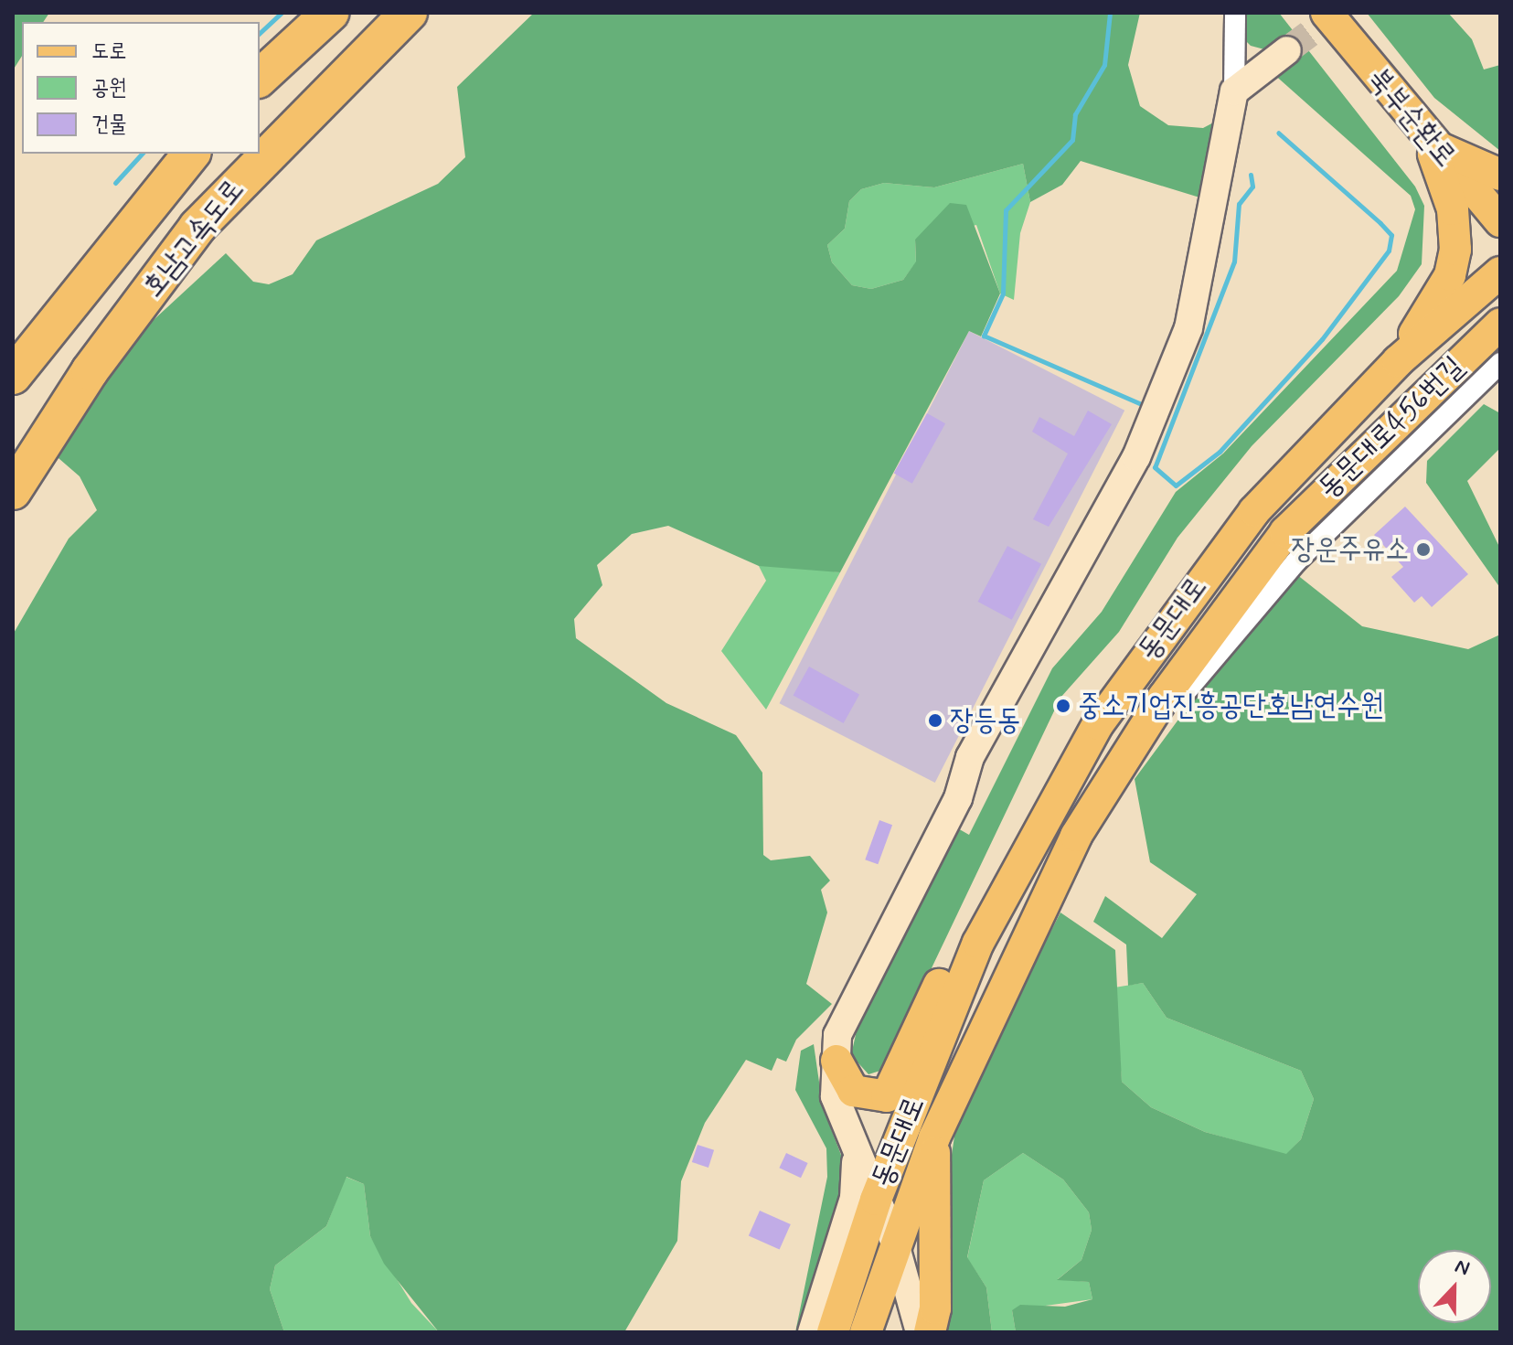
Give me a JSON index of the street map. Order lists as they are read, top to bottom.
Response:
{
  "streets": {
    "highway": ["호남고속도로"],
    "main road": ["북부순환로", "동문대로"],
    "street": ["동문대로456번길"]
  },
  "crossings": [
    ["동문대로456번길", "동문대로"]
  ],
  "places": ["장운주유소", "중소기업진흥공단호남연수원", "장등동"],
  "legend": ["도로", "공원", "건물"],
  "north": "top"
}
